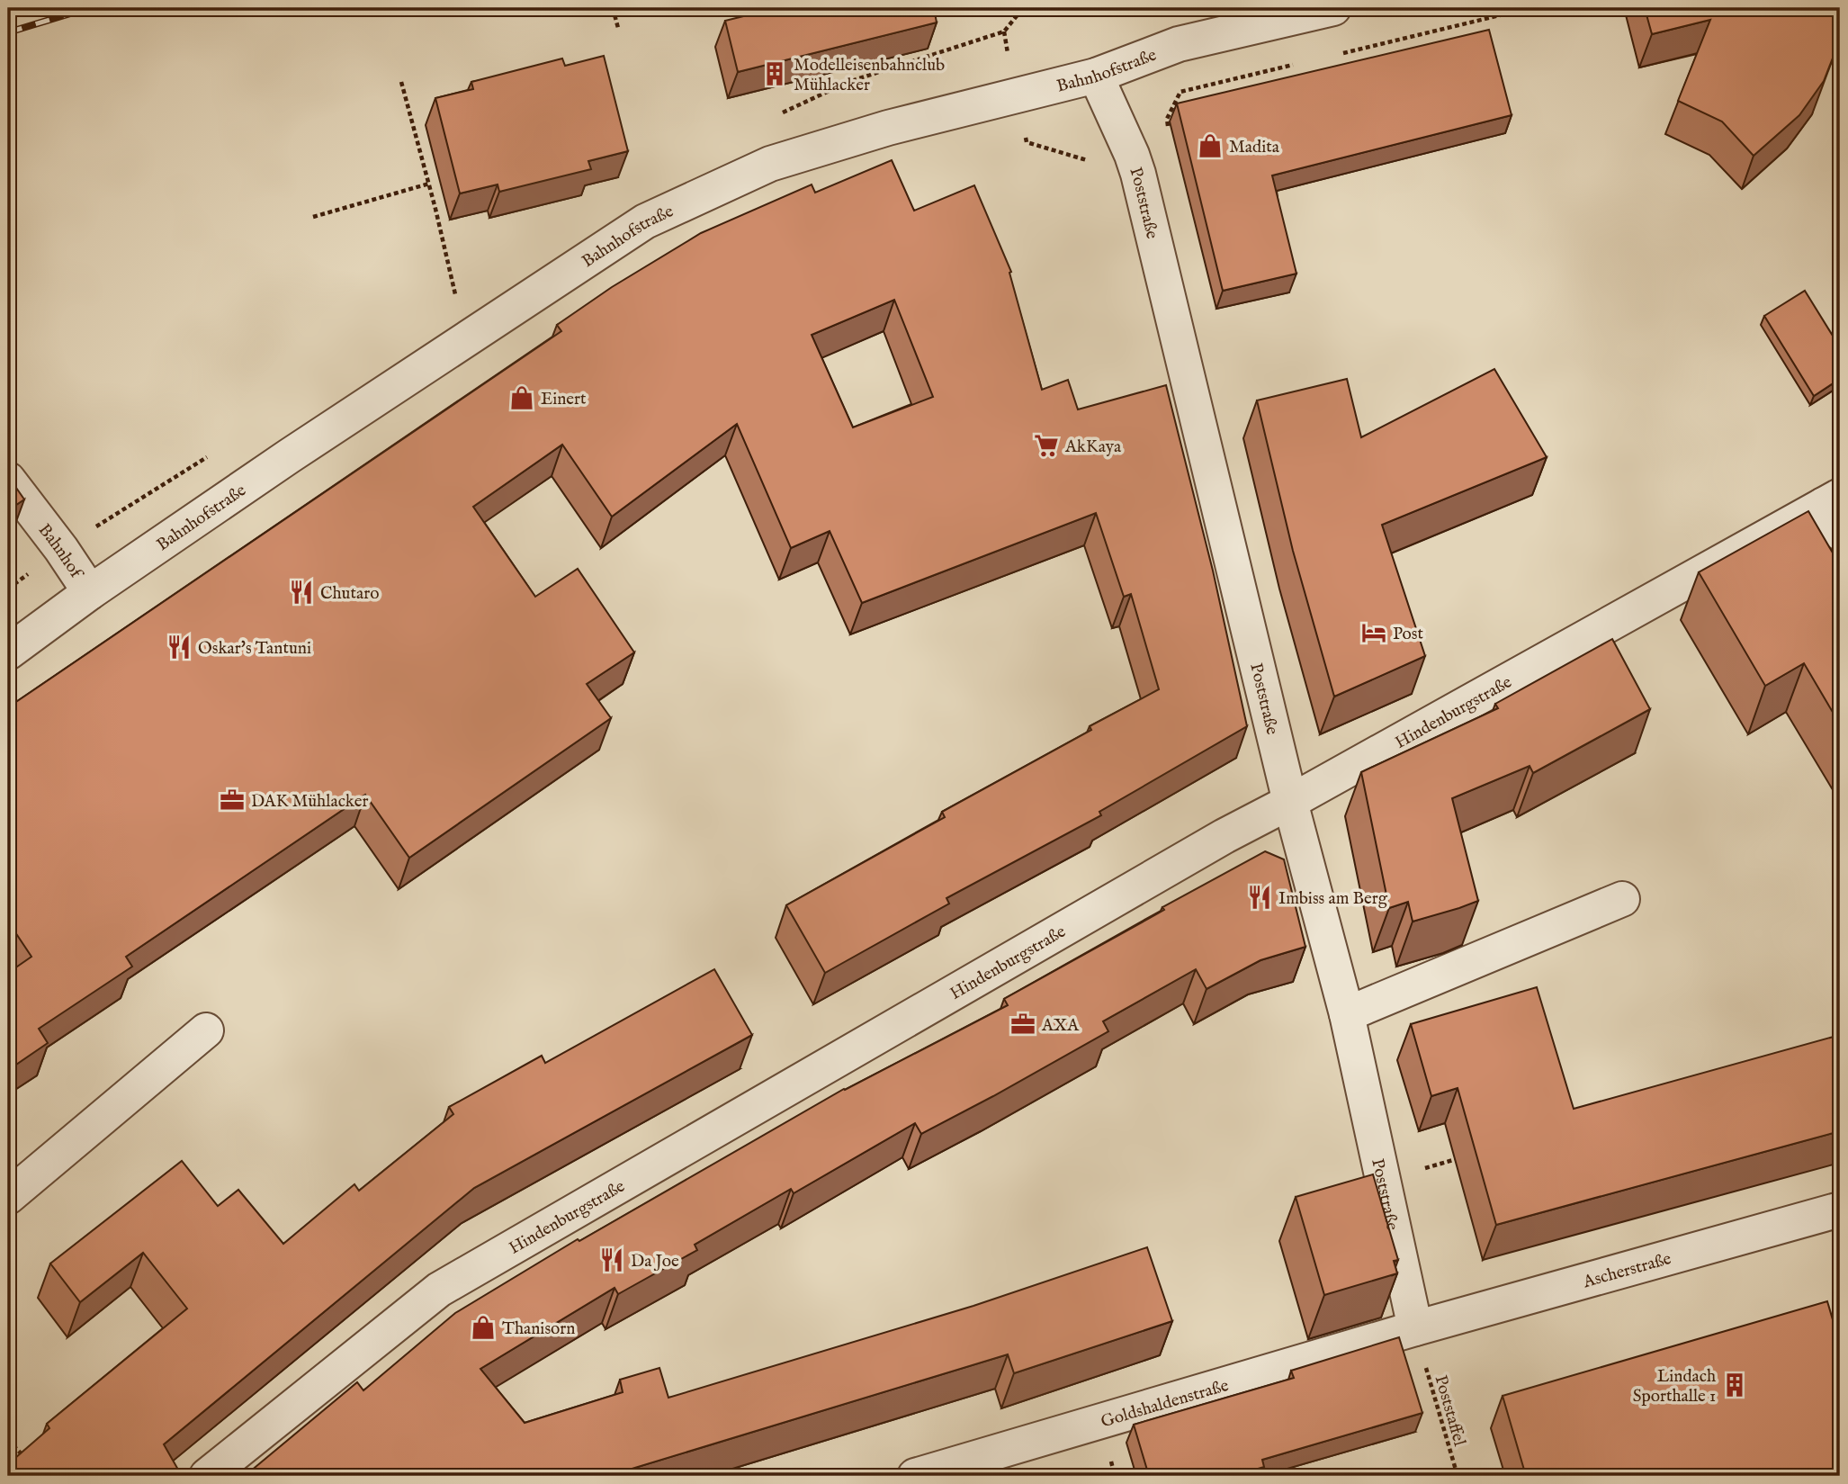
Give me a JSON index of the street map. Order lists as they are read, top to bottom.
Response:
{
  "streets": {
    "street": [
      "Bahnhofstraße",
      "Poststraße",
      "Bahnhof",
      "Hindenburgstraße",
      "Ascherstraße",
      "Goldshaldenstraße"
    ],
    "path": ["Poststaffel"]
  },
  "crossings": [
    ["Bahnhofstraße", "Poststraße"],
    ["Bahnhofstraße", "Bahnhof"],
    ["Poststraße", "Hindenburgstraße"],
    ["Poststraße", "Ascherstraße"],
    ["Poststraße", "Goldshaldenstraße"],
    ["Ascherstraße", "Goldshaldenstraße"]
  ],
  "places": {
    "building": ["Modelleisenbahnclub Mühlacker", "Lindach Sporthalle 1"],
    "shop": ["Madita", "Einert", "Thanisorn"],
    "supermarket": ["AkKaya"],
    "restaurant": [
      "Chutaro",
      "Oskar's Tantuni",
      "Imbiss am Berg",
      "Da Joe"
    ],
    "hotel": ["Post"],
    "office": ["DAK Mühlacker", "AXA"]
  }
}
